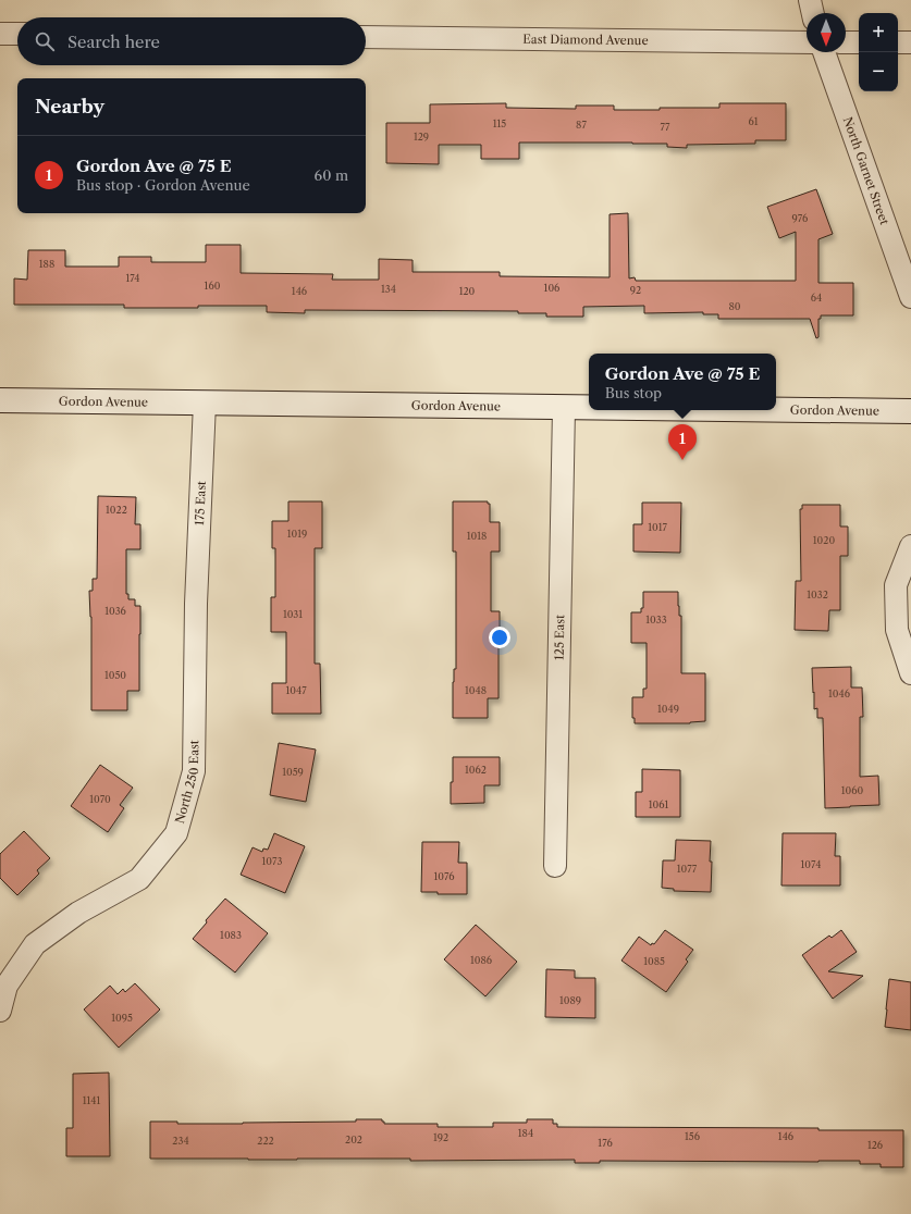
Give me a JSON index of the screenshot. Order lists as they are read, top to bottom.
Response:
{
  "streets": {
    "main road": ["Gordon Avenue"],
    "street": [
      "East Diamond Avenue",
      "North Garnet Street",
      "175 East",
      "125 East",
      "North 250 East"
    ]
  },
  "crossings": [
    ["Gordon Avenue", "175 East"],
    ["Gordon Avenue", "125 East"],
    ["175 East", "North 250 East"]
  ],
  "house_numbers": [
    "61",
    "115",
    "87",
    "77",
    "129",
    "976",
    "188",
    "174",
    "160",
    "106",
    "134",
    "92",
    "146",
    "120",
    "64",
    "80",
    "1022",
    "1017",
    "1019",
    "1018",
    "1020",
    "1032",
    "1036",
    "1031",
    "1033",
    "1050",
    "1047",
    "1048",
    "1046",
    "1049",
    "1062",
    "1059",
    "1060",
    "1070",
    "1061",
    "1073",
    "1074",
    "1077",
    "1076",
    "1083",
    "1086",
    "1085",
    "1089",
    "1095",
    "1141",
    "184",
    "156",
    "146",
    "192",
    "202",
    "234",
    "222",
    "176",
    "126"
  ],
  "north": "bottom",
  "page": {
    "map_buttons": ["+", "−"],
    "search": "Search here",
    "heading": "Nearby",
    "list": [
      {
        "mark": "1",
        "name": "Gordon Ave @ 75 E",
        "note": "Bus stop · Gordon Avenue",
        "value": "60 m"
      }
    ],
    "popup": ["Gordon Ave @ 75 E", "Bus stop"],
    "pins": "1"
  }
}
